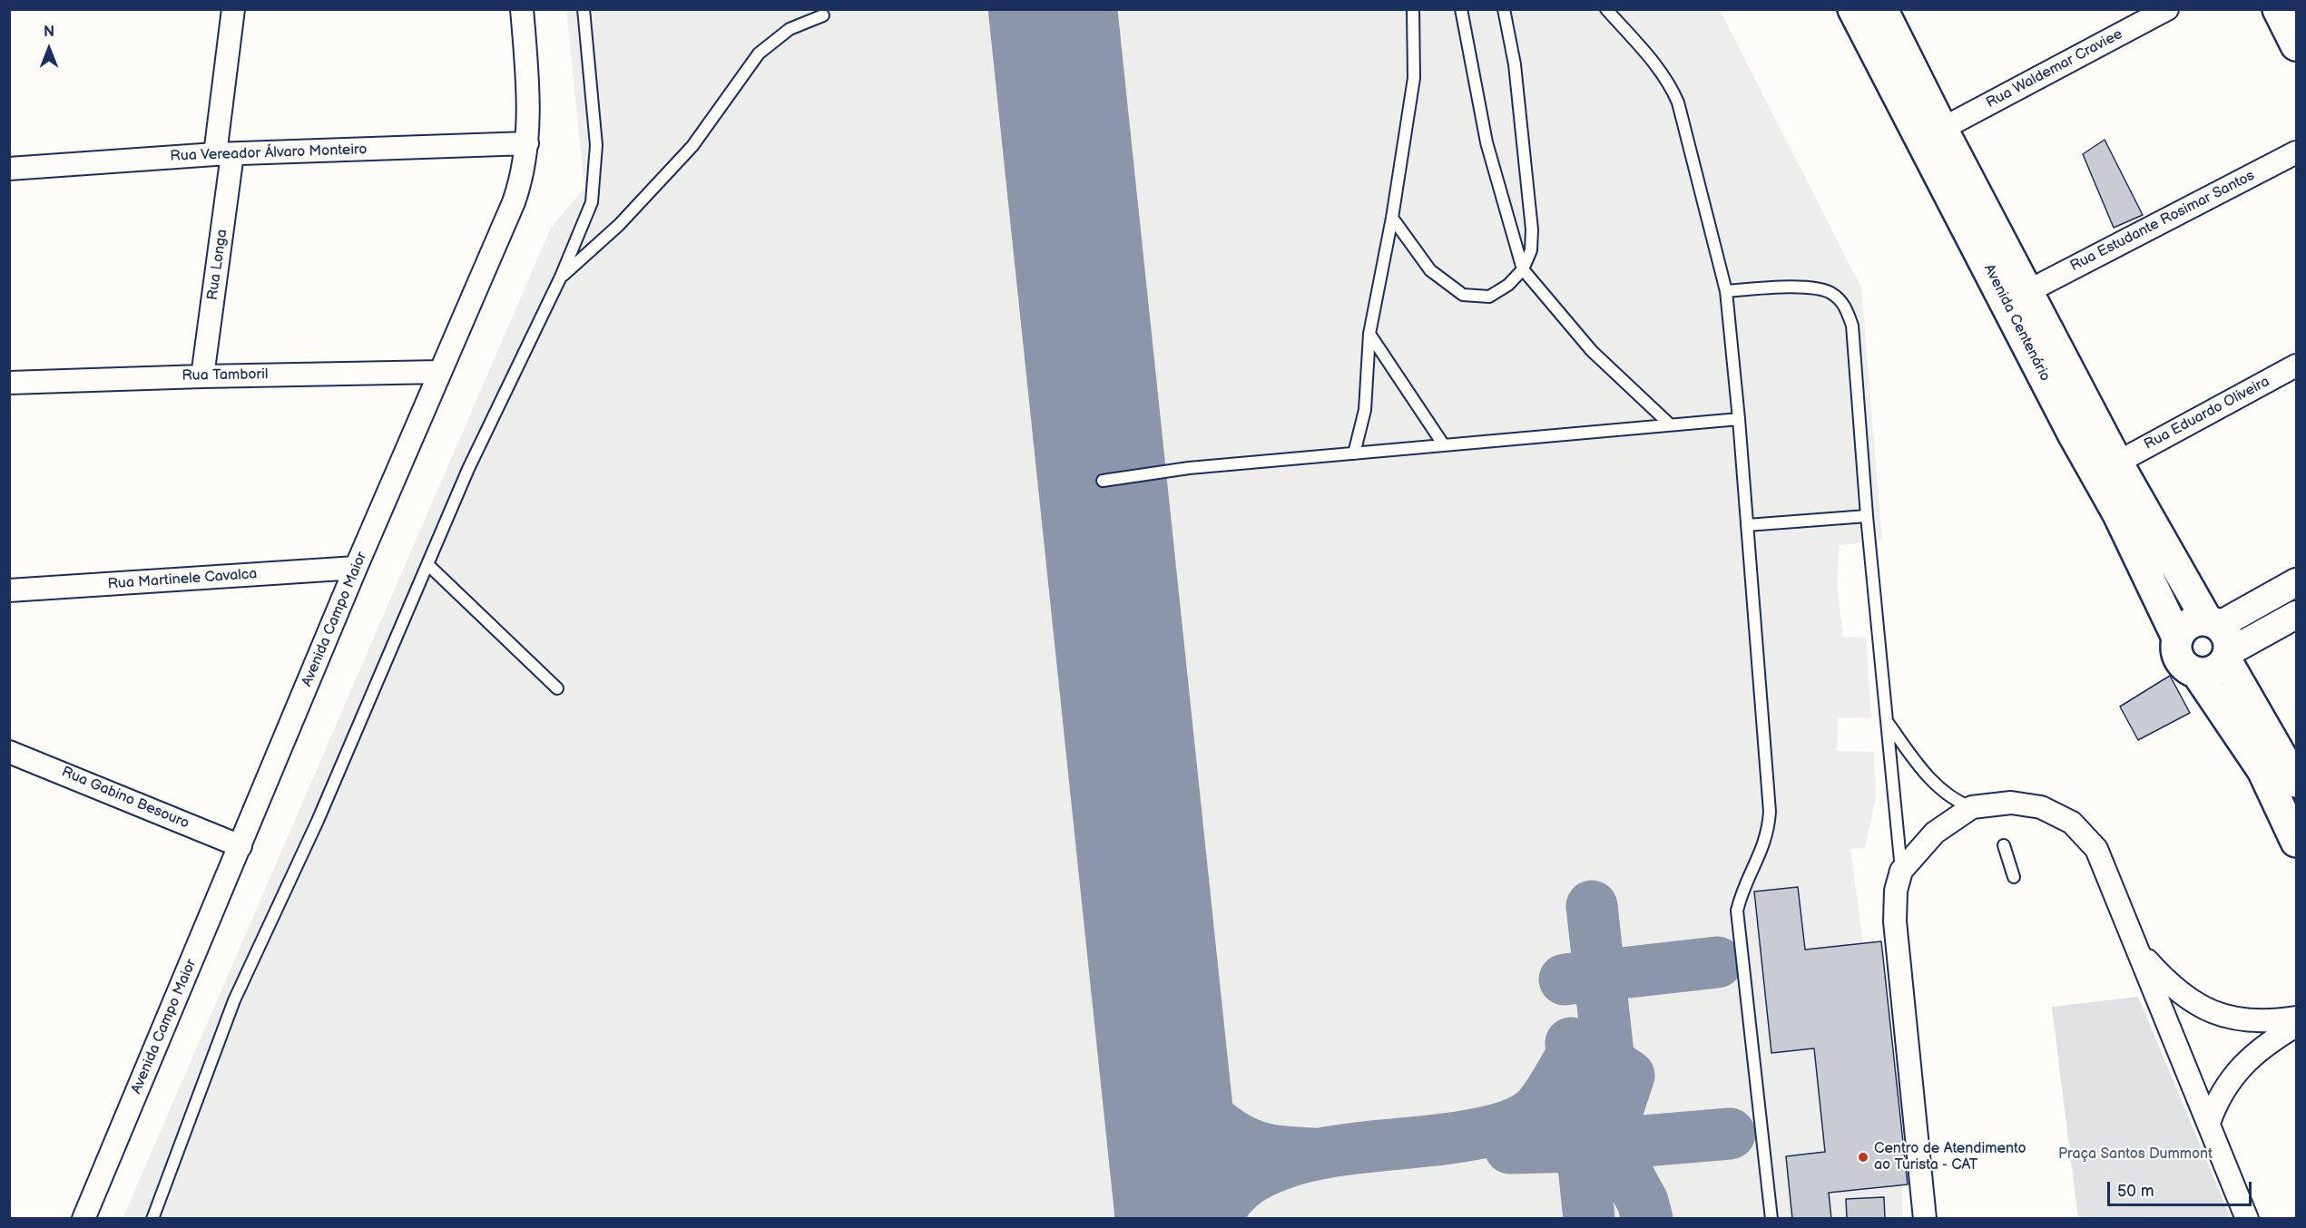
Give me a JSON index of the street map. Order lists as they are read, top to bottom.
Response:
{
  "streets": {
    "main road": ["Avenida Centenário"],
    "street": [
      "Rua Waldemar Craviee",
      "Rua Vereador Álvaro Monteiro",
      "Rua Estudante Rosimar Santos",
      "Rua Longa",
      "Rua Tamboril",
      "Rua Eduardo Oliveira",
      "Rua Martinele Cavalca",
      "Avenida Campo Maior",
      "Rua Gabino Besouro"
    ]
  },
  "crossings": [
    ["Rua Waldemar Craviee", "Avenida Centenário"],
    ["Rua Vereador Álvaro Monteiro", "Rua Longa"],
    ["Rua Vereador Álvaro Monteiro", "Avenida Campo Maior"],
    ["Rua Estudante Rosimar Santos", "Avenida Centenário"],
    ["Rua Longa", "Rua Tamboril"],
    ["Avenida Centenário", "Rua Eduardo Oliveira"],
    ["Rua Tamboril", "Avenida Campo Maior"],
    ["Rua Martinele Cavalca", "Avenida Campo Maior"],
    ["Avenida Campo Maior", "Rua Gabino Besouro"]
  ],
  "parks": ["Praça Santos Dummont"],
  "places": ["Centro de Atendimento ao Turista - CAT"],
  "scale_bar": "50 m",
  "north": "top"
}
